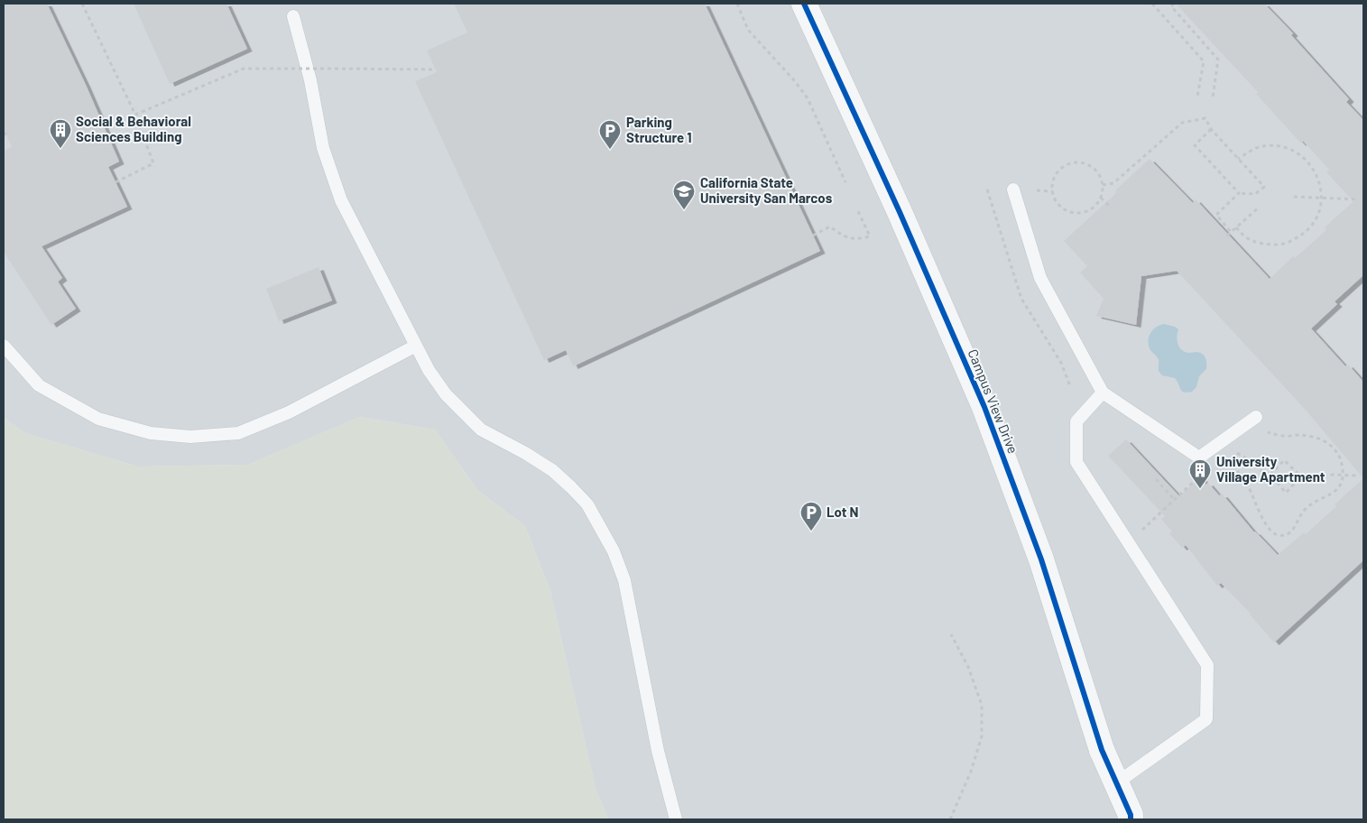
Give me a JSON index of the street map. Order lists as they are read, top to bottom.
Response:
{
  "streets": {
    "street": ["Campus View Drive"]
  },
  "places": {
    "building": ["Social & Behavioral Sciences Building", "University Village Apartment"],
    "parking": ["Parking Structure 1", "Lot N"],
    "school or university": ["California State University San Marcos"]
  }
}
